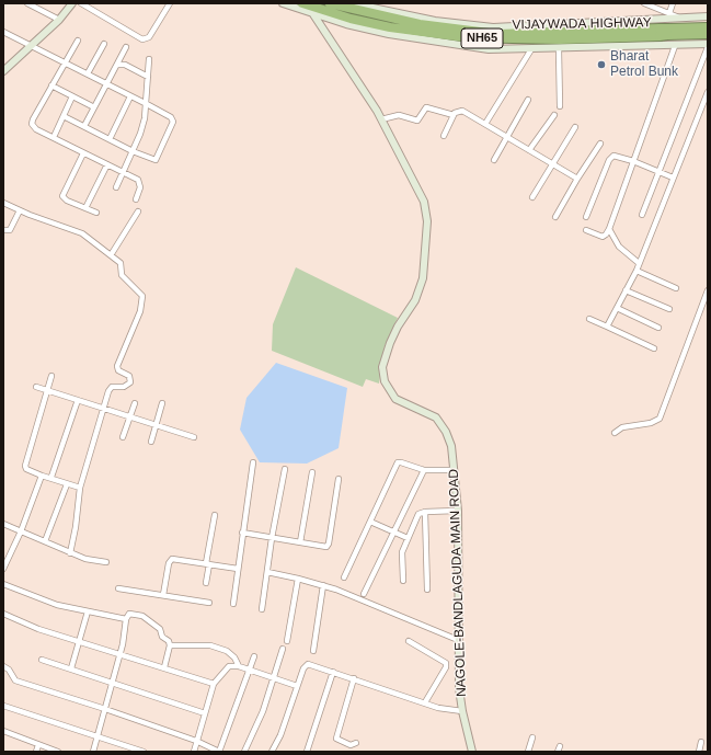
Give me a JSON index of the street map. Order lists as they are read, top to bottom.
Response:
{
  "streets": {
    "highway": ["VIJAYWADA HIGHWAY", "NH65"],
    "street": ["NAGOLE-BANDLAGUDA MAIN ROAD"]
  },
  "places": ["Bharat Petrol Bunk"]
}
